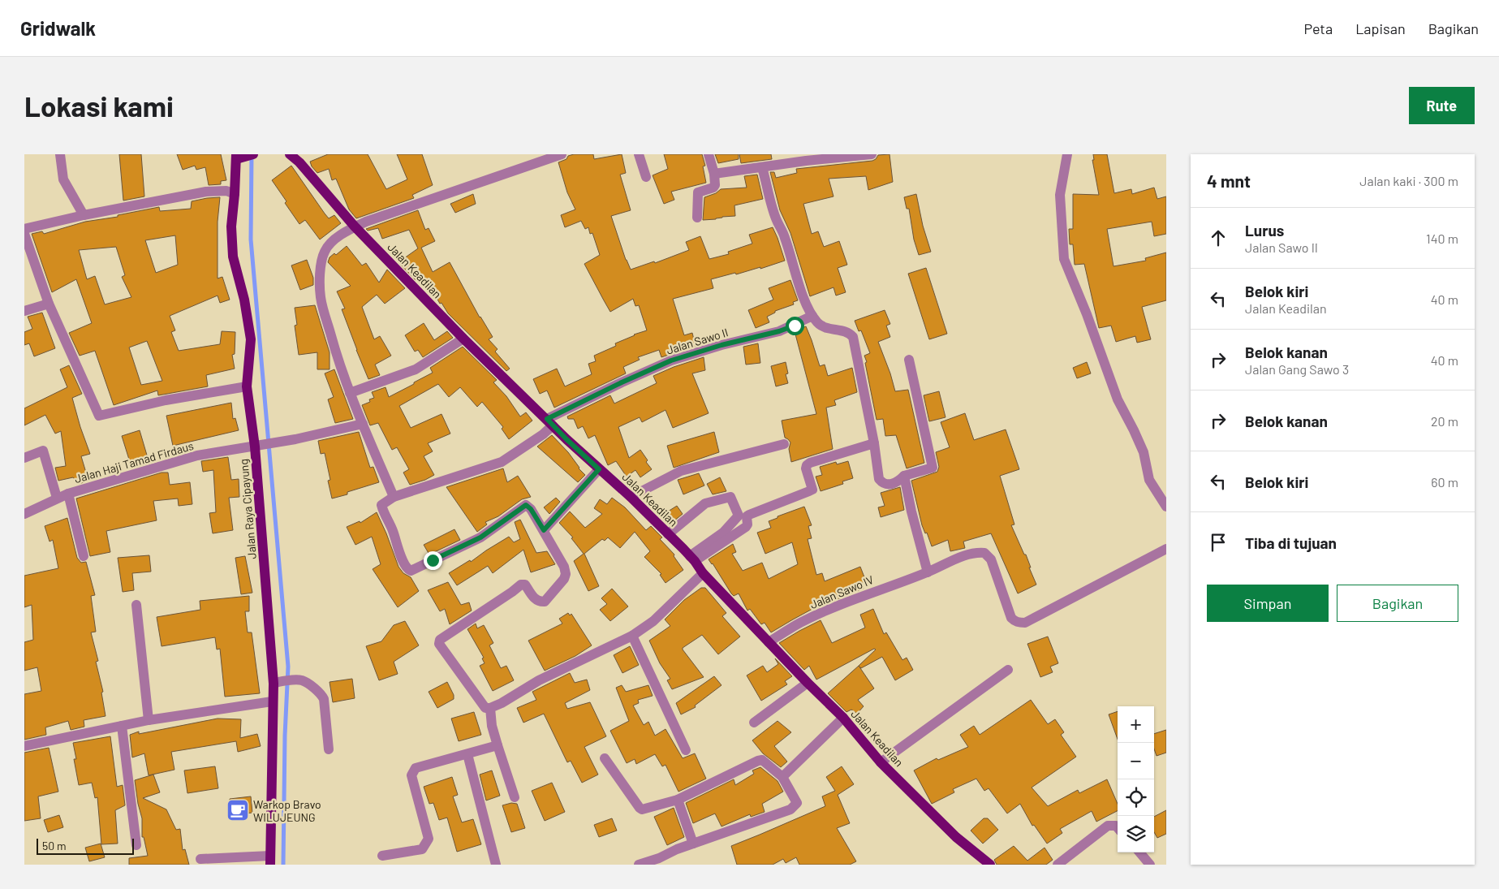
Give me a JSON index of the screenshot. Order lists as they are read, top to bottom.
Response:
{
  "streets": {
    "main road": ["Jalan Keadilan", "Jalan Raya Cipayung"],
    "street": ["Jalan Sawo II", "Jalan Haji Tamad Firdaus", "Jalan Sawo IV"]
  },
  "crossings": [
    ["Jalan Keadilan", "Jalan Sawo II"],
    ["Jalan Keadilan", "Jalan Sawo IV"],
    ["Jalan Haji Tamad Firdaus", "Jalan Raya Cipayung"]
  ],
  "places": {
    "cafe": ["Warkop Bravo WILUJEUNG"]
  },
  "scale_bar": "50 m",
  "page": {
    "header": "Gridwalk",
    "nav": ["Peta", "Lapisan", "Bagikan"],
    "buttons": [
      "Rute",
      ["Simpan", "Bagikan"]
    ],
    "title": "Lokasi kami",
    "heading": ["4 mnt", "Jalan kaki · 300 m"],
    "list": [
      ["Lurus", "Jalan Sawo II", "140 m"],
      ["Belok kiri", "Jalan Keadilan", "40 m"],
      ["Belok kanan", "Jalan Gang Sawo 3", "40 m"],
      ["Belok kanan", "20 m"],
      ["Belok kiri", "60 m"],
      "Tiba di tujuan"
    ],
    "map_buttons": ["+", "−"],
    "scale": "50 m"
  }
}
